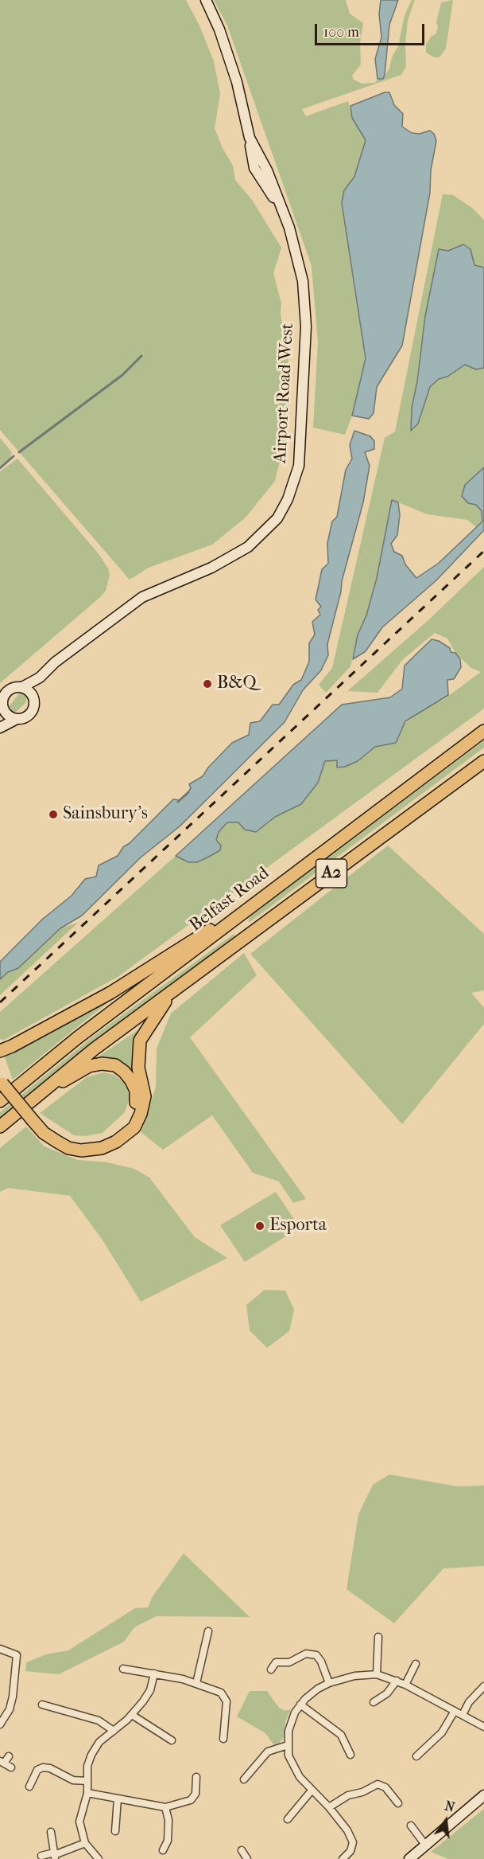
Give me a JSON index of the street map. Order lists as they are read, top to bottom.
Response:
{
  "streets": {
    "highway": ["A2", "Belfast Road"],
    "street": ["Airport Road West"]
  },
  "places": ["B&Q", "Sainsbury's", "Esporta"],
  "scale_bar": "100 m",
  "north": "top"
}
